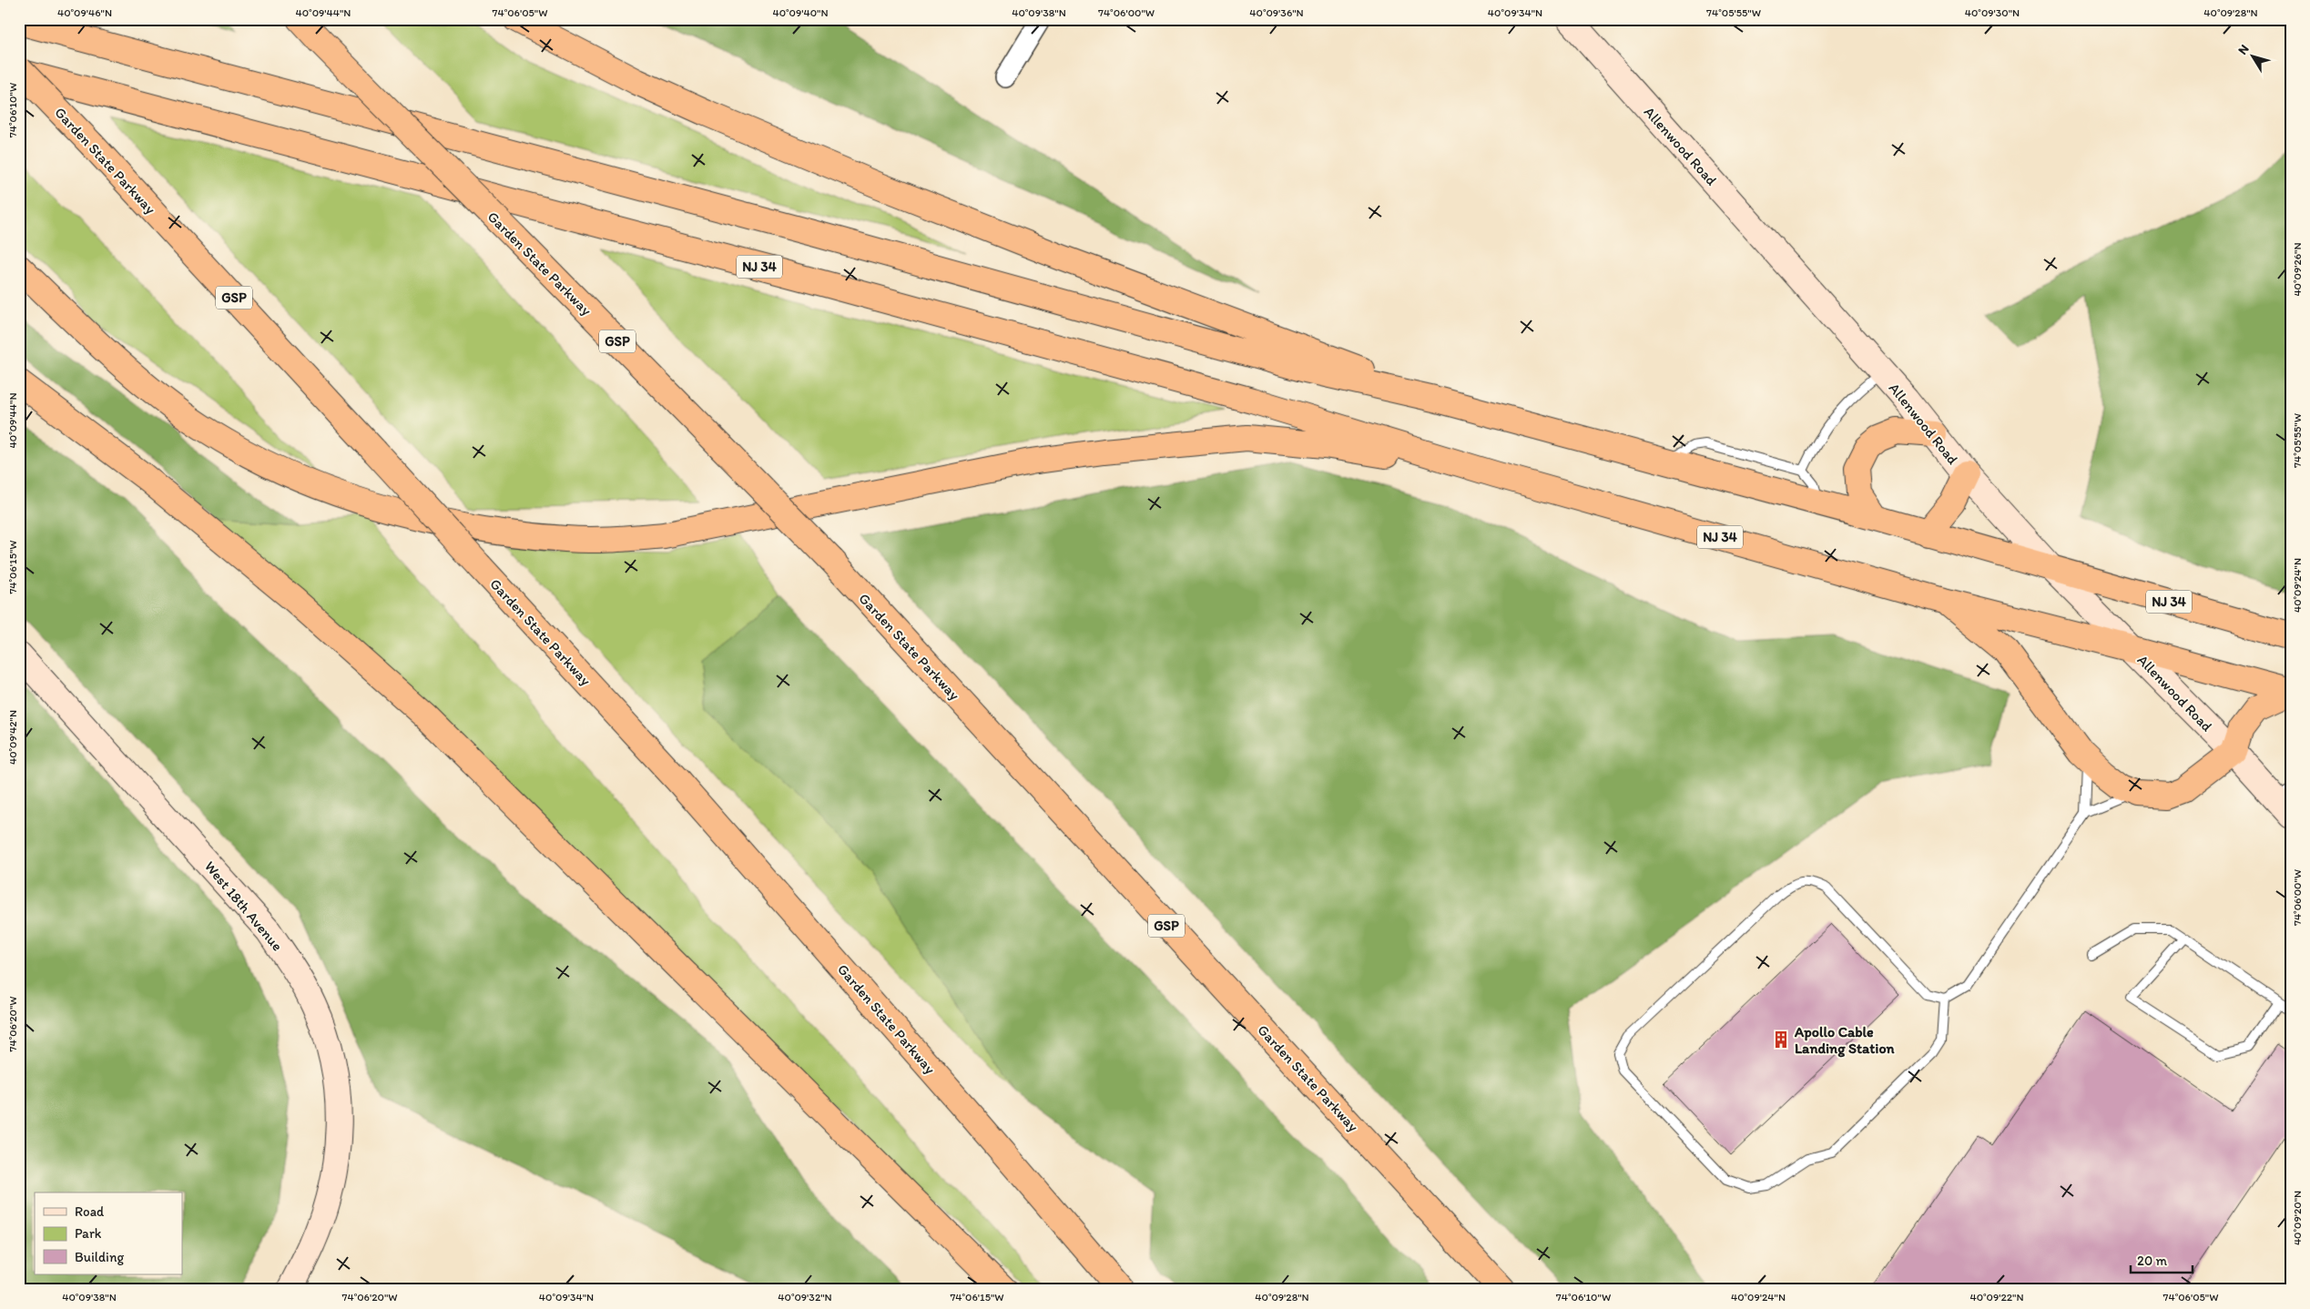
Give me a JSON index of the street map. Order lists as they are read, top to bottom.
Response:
{
  "streets": {
    "highway": ["Garden State Parkway", "NJ 34", "GSP"],
    "street": ["Allenwood Road", "West 18th Avenue"]
  },
  "crossings": [
    ["Allenwood Road", "NJ 34"],
    ["Garden State Parkway", "NJ 34"]
  ],
  "places": {
    "building": ["Apollo Cable Landing Station"]
  },
  "legend": ["Road", "Park", "Building"],
  "scale_bar": "20 m",
  "north": "top left",
  "coordinates": [
    "40°09'46\"N",
    "40°09'44\"N",
    "74°06'05\"W",
    "40°09'40\"N",
    "40°09'38\"N",
    "74°06'00\"W",
    "40°09'36\"N",
    "40°09'34\"N",
    "74°05'55\"W",
    "40°09'30\"N",
    "40°09'28\"N",
    "74°06'10\"W",
    "40°09'26\"N",
    "74°06'15\"W",
    "40°09'24\"N",
    "40°09'42\"N",
    "74°06'20\"W",
    "40°09'20\"N",
    "40°09'32\"N",
    "40°09'22\"N"
  ]
}
